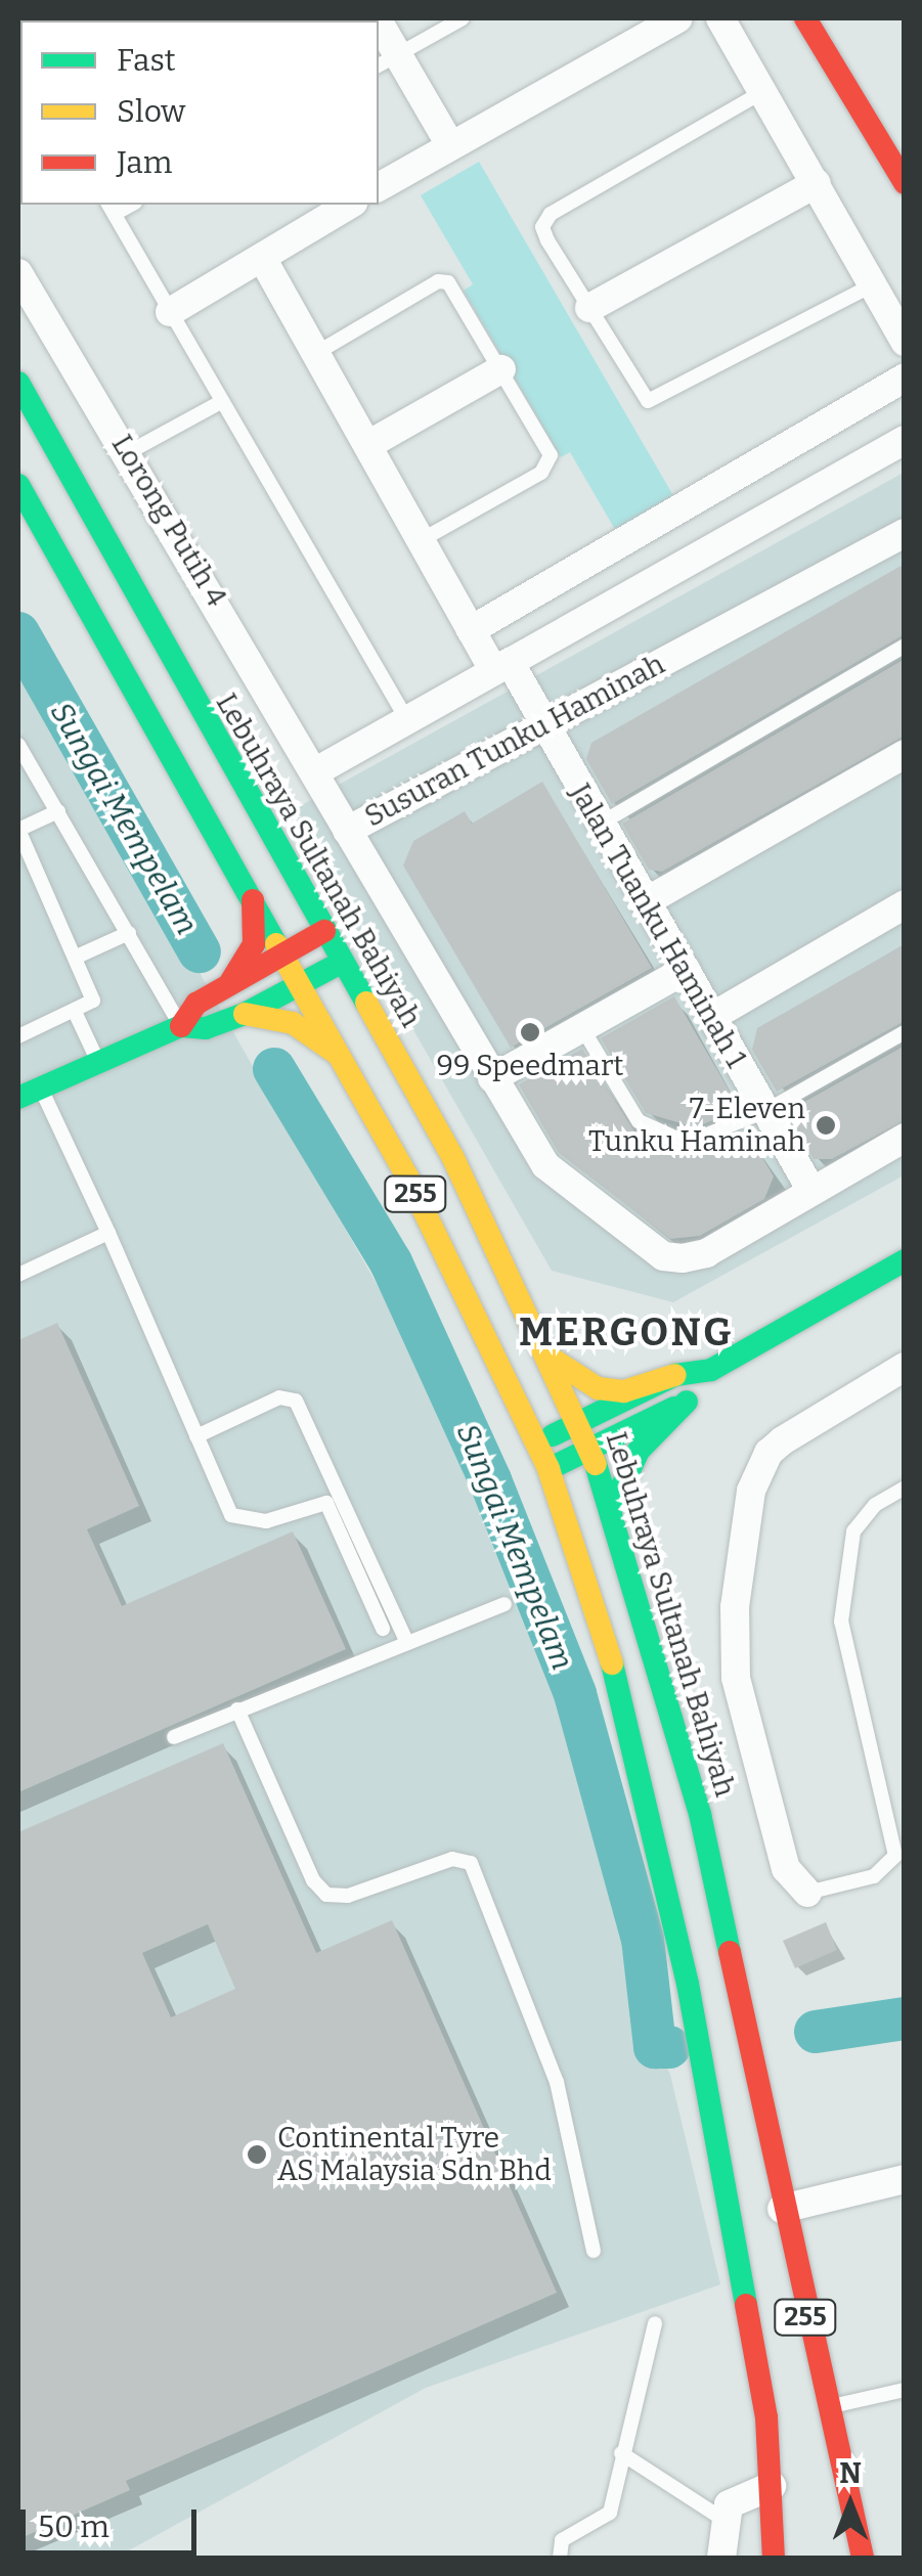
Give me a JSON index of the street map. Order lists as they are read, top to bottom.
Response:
{
  "streets": {
    "main road": ["Lebuhraya Sultanah Bahiyah", "255"],
    "street": ["Lorong Putih 4", "Susuran Tunku Haminah", "Jalan Tuanku Haminah 1"]
  },
  "crossings": [
    ["Lorong Putih 4", "Susuran Tunku Haminah"],
    ["Susuran Tunku Haminah", "Jalan Tuanku Haminah 1"]
  ],
  "districts": ["MERGONG"],
  "water": ["Sungai Mempelam"],
  "places": ["99 Speedmart", "7-Eleven Tunku Haminah", "Continental Tyre AS Malaysia Sdn Bhd"],
  "legend": ["Fast", "Slow", "Jam"],
  "scale_bar": "50 m",
  "north": "top"
}
